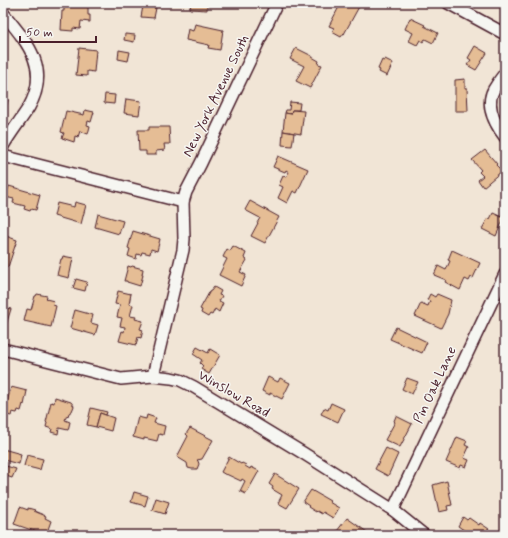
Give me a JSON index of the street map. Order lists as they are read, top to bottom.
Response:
{
  "streets": {
    "street": ["New York Avenue South", "Pin Oak Lane", "Winslow Road"]
  },
  "crossings": [
    ["New York Avenue South", "Winslow Road"],
    ["Pin Oak Lane", "Winslow Road"]
  ],
  "scale_bar": "50 m"
}
